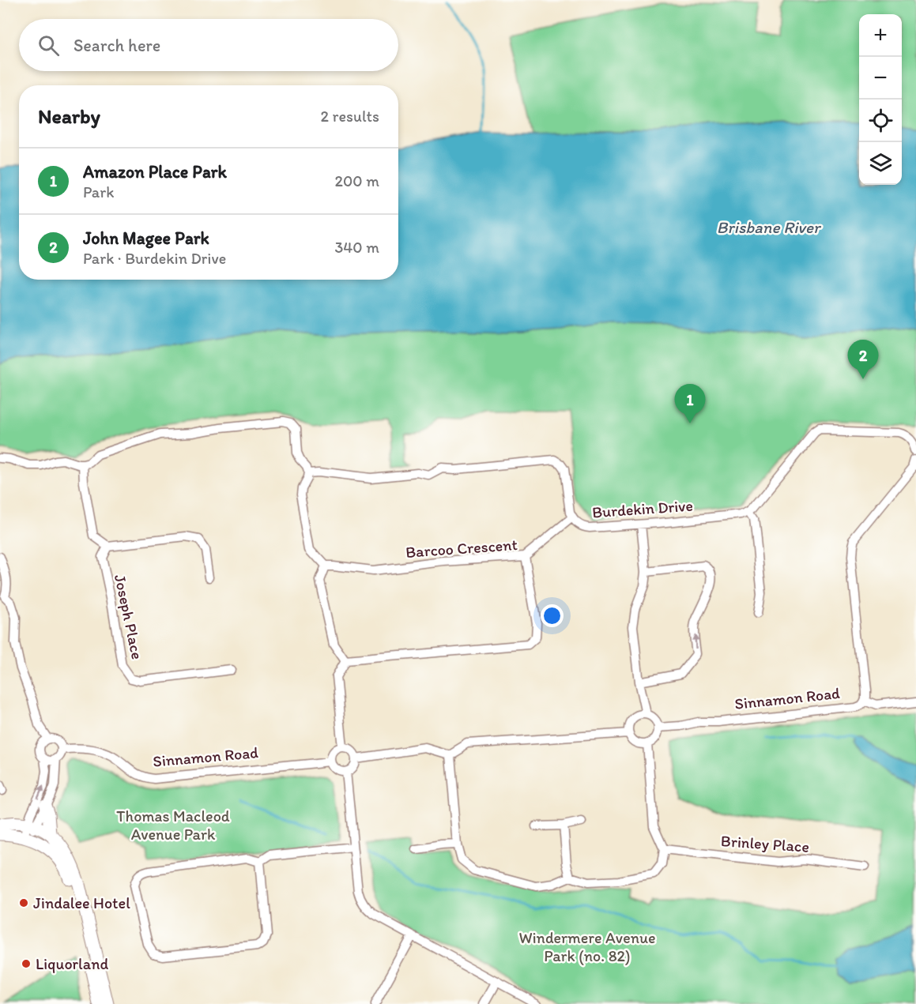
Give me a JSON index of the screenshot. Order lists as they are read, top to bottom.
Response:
{
  "streets": {
    "street": [
      "Burdekin Drive",
      "Barcoo Crescent",
      "Joseph Place",
      "Sinnamon Road",
      "Brinley Place"
    ]
  },
  "water": ["Brisbane River"],
  "parks": ["Thomas Macleod Avenue Park", "Windermere Avenue Park (no. 82)"],
  "places": ["Jindalee Hotel", "Liquorland"],
  "page": {
    "map_buttons": ["+", "−"],
    "search": "Search here",
    "heading": ["Nearby", "2 results"],
    "list": [
      {
        "mark": "1",
        "name": "Amazon Place Park",
        "note": "Park",
        "value": "200 m"
      },
      {
        "mark": "2",
        "name": "John Magee Park",
        "note": "Park · Burdekin Drive",
        "value": "340 m"
      }
    ],
    "pins": ["2", "1"]
  }
}
